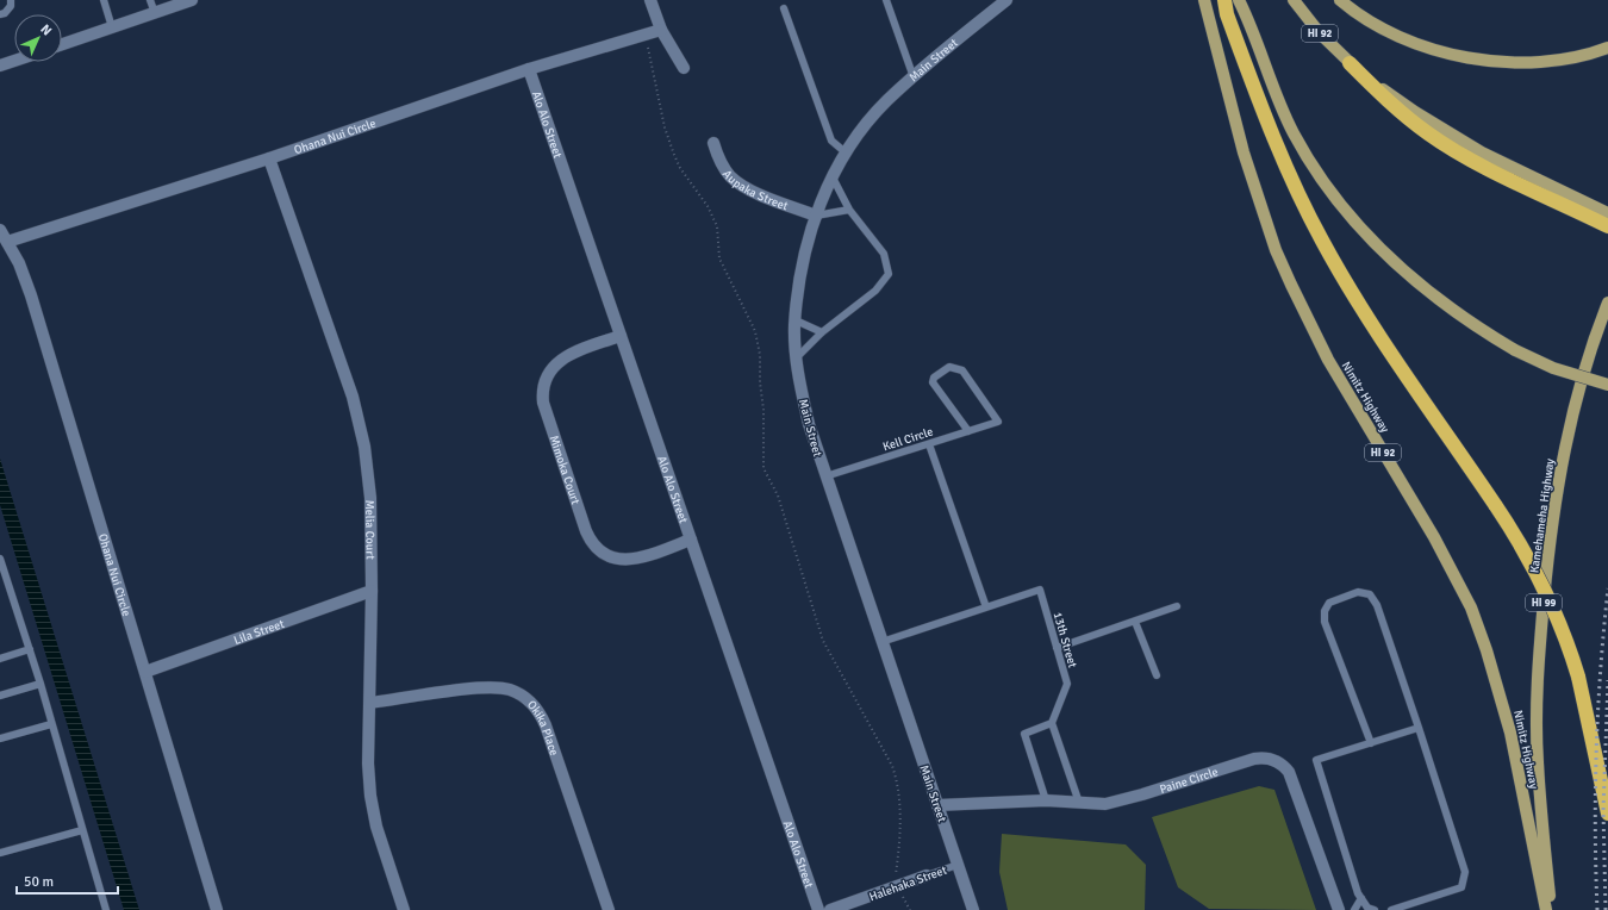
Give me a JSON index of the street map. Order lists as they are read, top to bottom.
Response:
{
  "streets": {
    "main road": [
      "HI 92",
      "Nimitz Highway",
      "Kamehameha Highway",
      "HI 99"
    ],
    "street": [
      "Main Street",
      "Alo Alo Street",
      "Ohana Nui Circle",
      "Aupaka Street",
      "Mimoka Court",
      "Melia Court",
      "Lila Street",
      "Okika Place",
      "Paine Circle",
      "Halehaka Street"
    ],
    "lane": ["Kell Circle", "13th Street"]
  },
  "crossings": [
    ["Main Street", "Aupaka Street"],
    ["Main Street", "Kell Circle"],
    ["Main Street", "Paine Circle"],
    ["Main Street", "Halehaka Street"],
    ["Alo Alo Street", "Ohana Nui Circle"],
    ["Alo Alo Street", "Mimoka Court"],
    ["Ohana Nui Circle", "Melia Court"],
    ["Ohana Nui Circle", "Lila Street"],
    ["Melia Court", "Lila Street"],
    ["Melia Court", "Okika Place"]
  ],
  "scale_bar": "50 m",
  "north": "top right"
}
